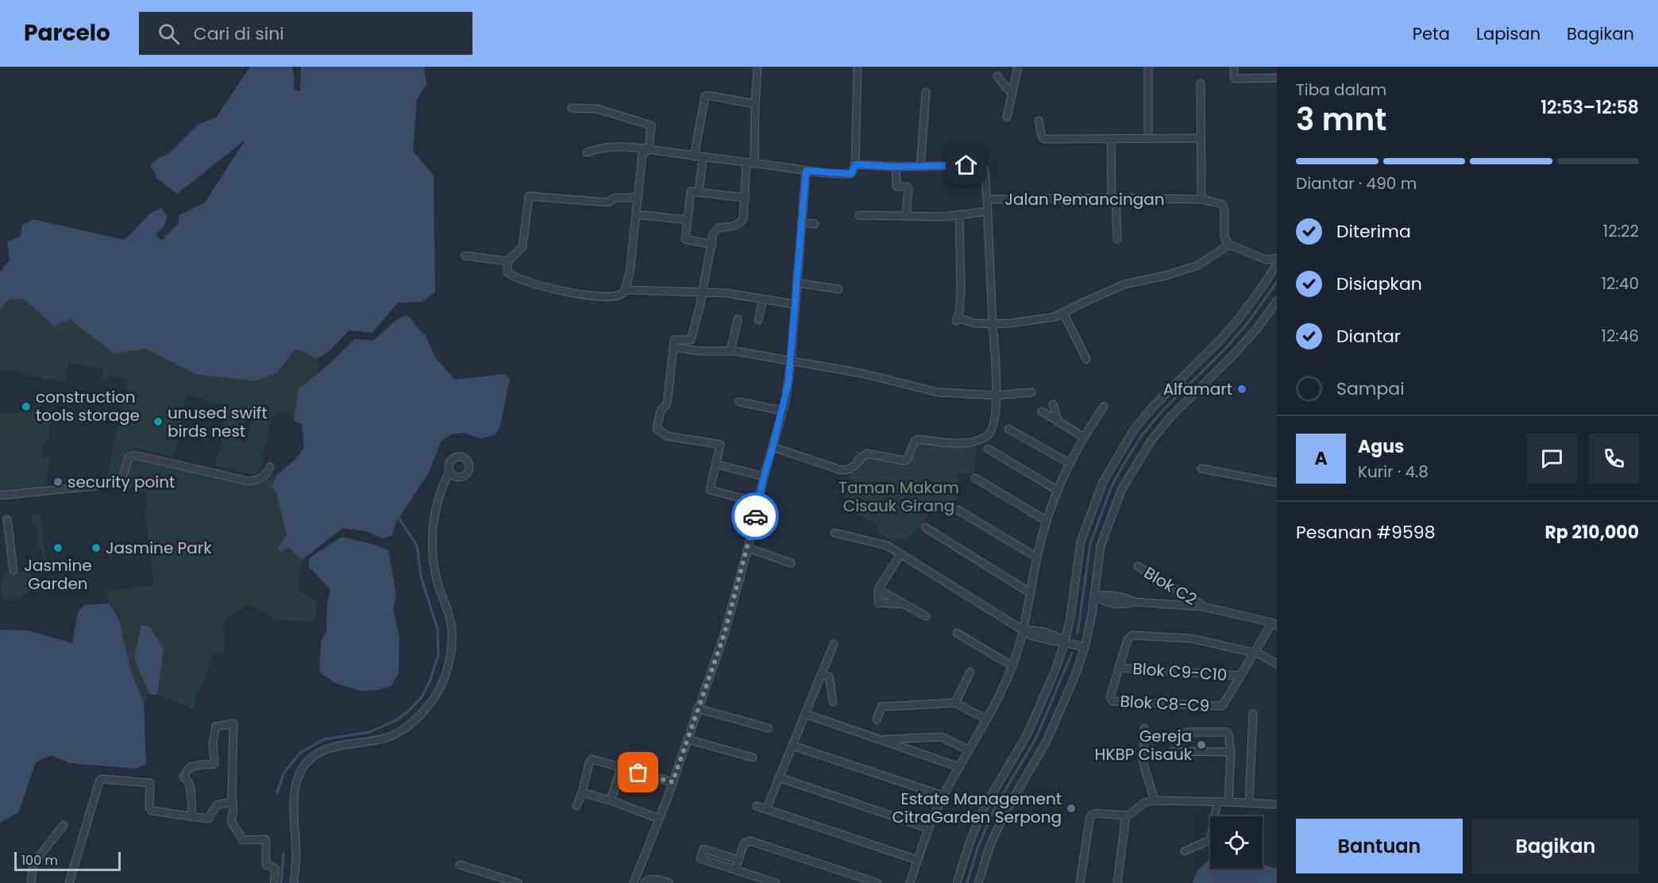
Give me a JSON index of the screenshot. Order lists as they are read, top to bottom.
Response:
{
  "streets": {
    "street": [
      "Jalan Pemancingan",
      "Blok C2",
      "Blok C9-C10",
      "Blok C8-C9"
    ]
  },
  "crossings": [
    ["Blok C9-C10", "Blok C8-C9"]
  ],
  "parks": ["Taman Makam Cisauk Girang"],
  "places": [
    "Alfamart",
    "construction tools storage",
    "unused swift birds nest",
    "security point",
    "Jasmine Garden",
    "Jasmine Park",
    "Gereja HKBP Cisauk",
    "Estate Management CitraGarden Serpong"
  ],
  "scale_bar": "100 m",
  "page": {
    "header": "Parcelo",
    "search": "Cari di sini",
    "nav": ["Peta", "Lapisan", "Bagikan"],
    "heading": ["3 mnt", "Tiba dalam", "12:53–12:58"],
    "panel": [
      "Agus",
      "Kurir · 4.8",
      "Pesanan #9598",
      "Rp 210,000"
    ],
    "bar": "Diantar · 490 m",
    "list": [
      ["Diterima", "12:22"],
      ["Disiapkan", "12:40"],
      ["Diantar", "12:46"],
      "Sampai"
    ],
    "round": "A",
    "buttons": ["Bantuan", "Bagikan"],
    "scale": "100 m"
  }
}
